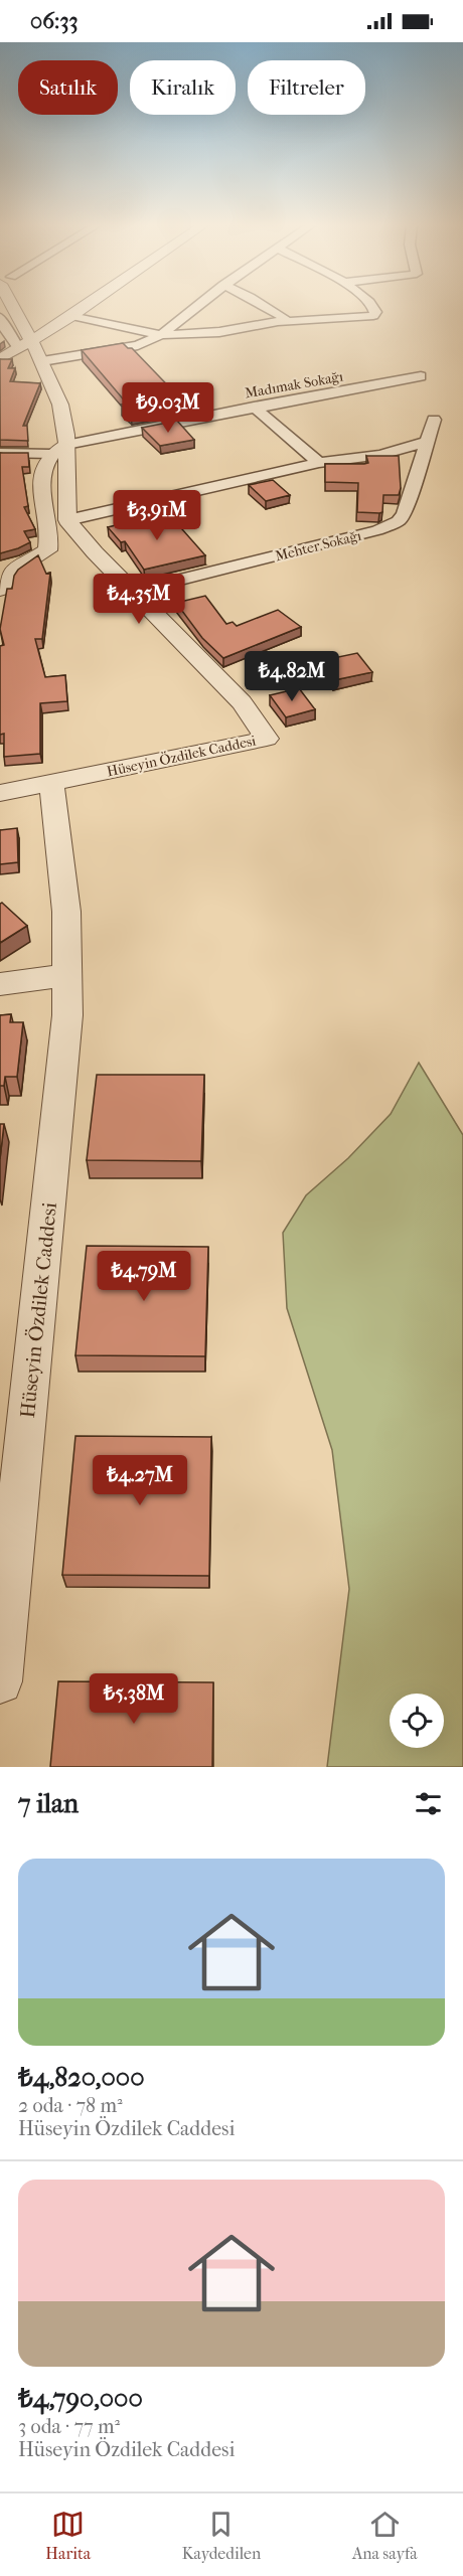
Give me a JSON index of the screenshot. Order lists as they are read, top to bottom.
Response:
{
  "streets": {
    "street": ["Madımak Sokağı", "Mehter Sokağı", "Hüseyin Özdilek Caddesi"]
  },
  "crossings": [
    ["Mehter Sokağı", "Hüseyin Özdilek Caddesi"]
  ],
  "page": {
    "status": "06:33",
    "chip": ["Satılık", "Kiralık", "Filtreler"],
    "price": [
      "₺9.03M",
      "₺3.91M",
      "₺4.35M",
      "₺4.82M",
      "₺4.79M",
      "₺4.27M",
      "₺5.38M"
    ],
    "heading": "7 ilan",
    "list": [
      {
        "name": "₺4,820,000",
        "note": "2 oda · 78 m² · Hüseyin Özdilek Caddesi"
      },
      {
        "name": "₺4,790,000",
        "note": "3 oda · 77 m² · Hüseyin Özdilek Caddesi"
      }
    ],
    "tabs": ["Harita", "Kaydedilen", "Ana sayfa"]
  }
}
